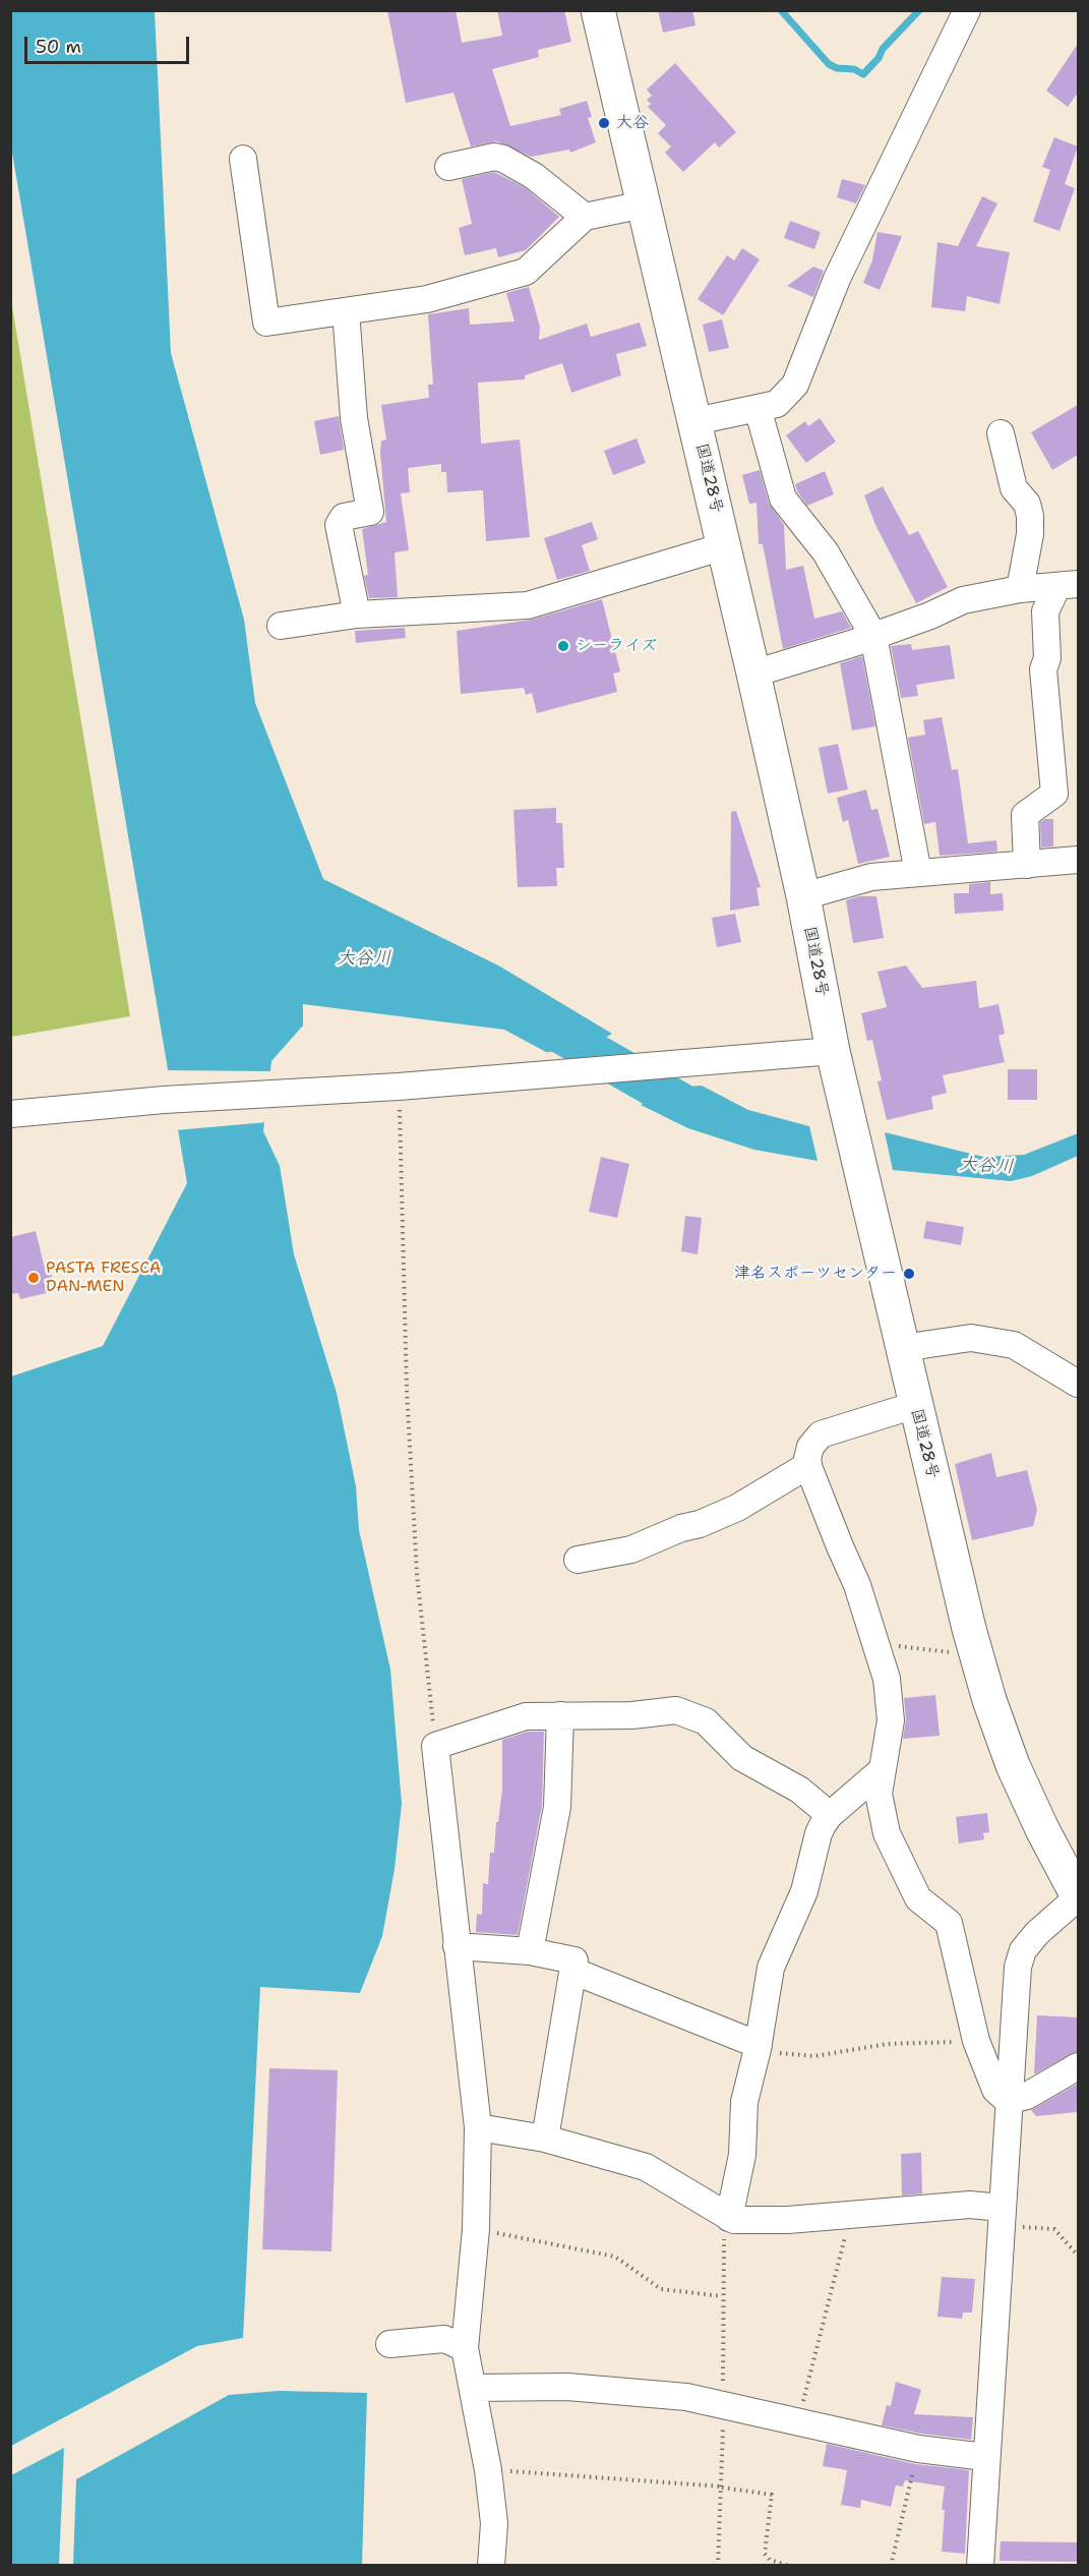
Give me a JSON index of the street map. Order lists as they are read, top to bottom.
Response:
{
  "streets": {
    "highway": ["国道28号"]
  },
  "water": ["大谷川"],
  "places": [
    "大谷",
    "シーライズ",
    "津名スポーツセンター",
    "PASTA FRESCA DAN-MEN"
  ],
  "scale_bar": "50 m"
}
